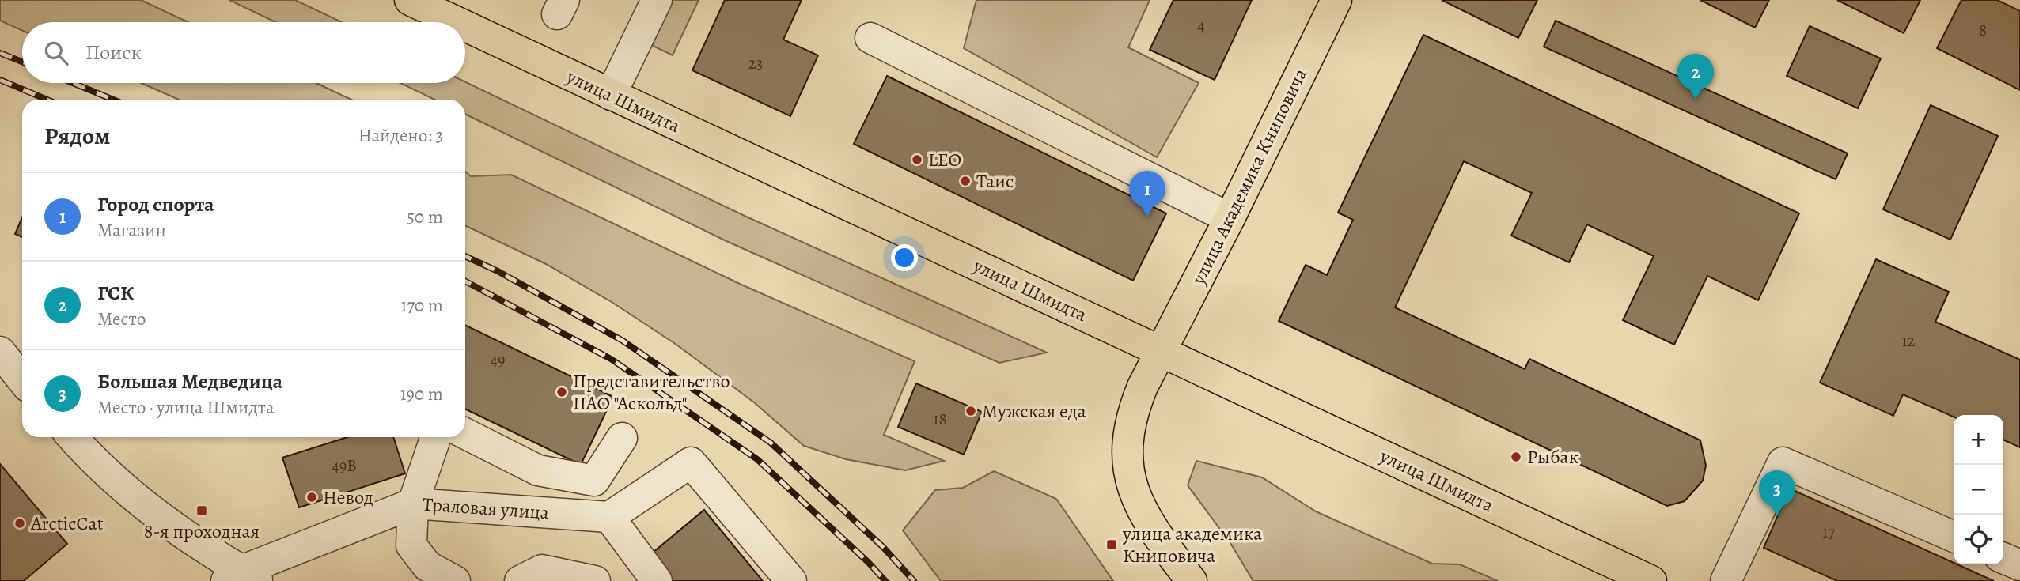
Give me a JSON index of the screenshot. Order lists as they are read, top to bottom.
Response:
{
  "streets": {
    "main road": ["улица Шмидта", "улица Академика Книповича"],
    "street": ["Траловая улица"]
  },
  "crossings": [
    ["улица Шмидта", "улица Академика Книповича"]
  ],
  "places": {
    "other": [
      "LEO",
      "Таис",
      "Представительство ПАО \"Аскольд\"",
      "Мужская еда",
      "Рыбак",
      "Невод",
      "ArcticCat"
    ],
    "transit": ["8-я проходная", "улица академика Книповича"]
  },
  "house_numbers": [
    "4",
    "8",
    "23",
    "12",
    "49",
    "18",
    "49В",
    "17"
  ],
  "page": {
    "search": "Поиск",
    "pins": ["2", "1", "3"],
    "heading": ["Рядом", "Найдено: 3"],
    "list": [
      {
        "mark": "1",
        "name": "Город спорта",
        "note": "Магазин",
        "value": "50 m"
      },
      {
        "mark": "2",
        "name": "ГСК",
        "note": "Место",
        "value": "170 m"
      },
      {
        "mark": "3",
        "name": "Большая Медведица",
        "note": "Место · улица Шмидта",
        "value": "190 m"
      }
    ],
    "map_buttons": ["+", "−"]
  }
}
